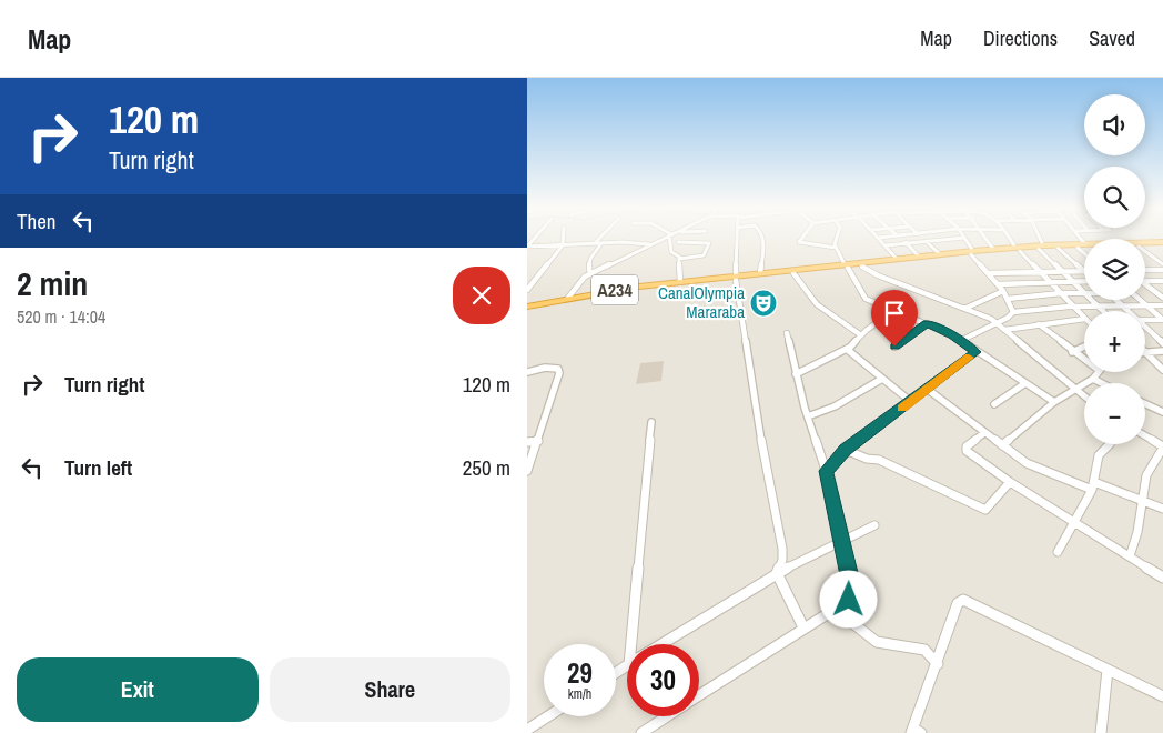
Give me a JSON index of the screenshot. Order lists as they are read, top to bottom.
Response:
{
  "streets": {
    "highway": ["A234"]
  },
  "places": {
    "theatre": ["CanalOlympia Mararaba"]
  },
  "page": {
    "header": "Map",
    "nav": ["Map", "Directions", "Saved"],
    "turn": ["120 m", "Turn right"],
    "map_buttons": ["+", "−"],
    "then": "Then",
    "heading": ["2 min", "520 m · 14:04"],
    "list": [
      {
        "name": "Turn right",
        "value": "120 m"
      },
      {
        "name": "Turn left",
        "value": "250 m"
      }
    ],
    "speed": "29 km/h",
    "limit": "30",
    "buttons": ["Exit", "Share"]
  }
}
